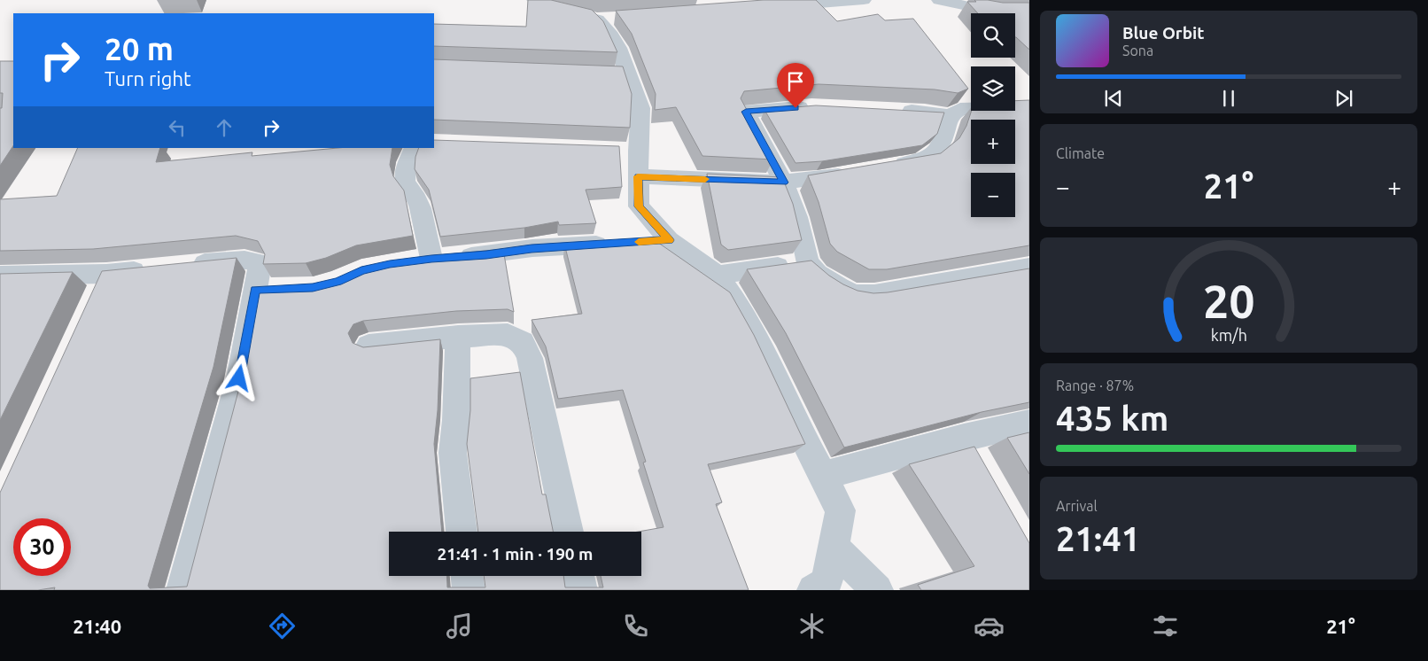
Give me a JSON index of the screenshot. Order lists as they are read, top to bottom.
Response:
{
  "page": {
    "map_buttons": ["+", "−"],
    "turn": ["20 m", "Turn right"],
    "song": ["Blue Orbit", "Sona"],
    "tile": [
      "Climate",
      ["Range · 87%", "435 km"],
      ["Arrival", "21:41"]
    ],
    "heat": ["−", "21°", "+"],
    "limit": "30",
    "trip": "21:41 · 1 min · 190 m",
    "tabs": ["21:40", "21°"],
    "gauge": ["20", "km/h"]
  }
}
